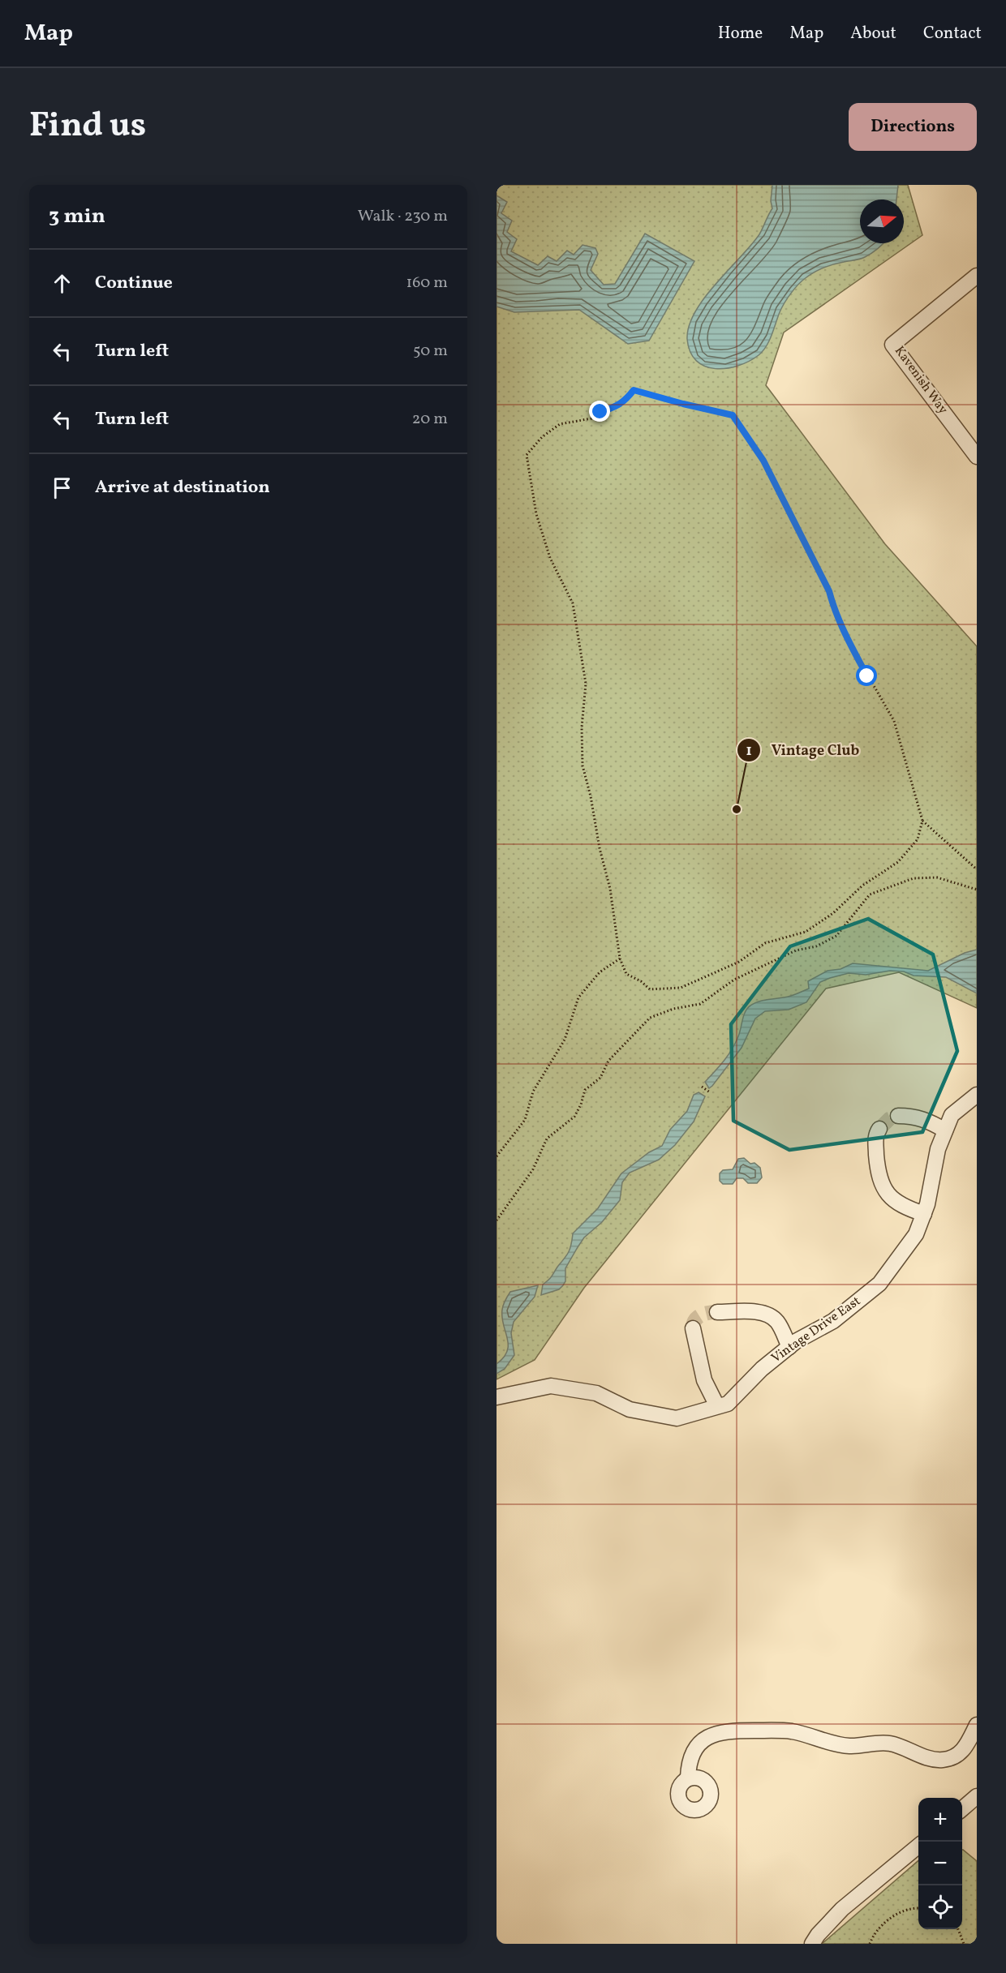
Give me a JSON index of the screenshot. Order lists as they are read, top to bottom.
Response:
{
  "streets": {
    "street": ["Kavenish Way", "Vintage Drive East"]
  },
  "places": ["Vintage Club"],
  "north": "right",
  "page": {
    "header": "Map",
    "nav": [
      "Home",
      "Map",
      "About",
      "Contact"
    ],
    "title": "Find us",
    "buttons": "Directions",
    "heading": ["3 min", "Walk · 230 m"],
    "list": [
      ["Continue", "160 m"],
      ["Turn left", "50 m"],
      ["Turn left", "20 m"],
      "Arrive at destination"
    ],
    "map_buttons": ["+", "−"]
  }
}
